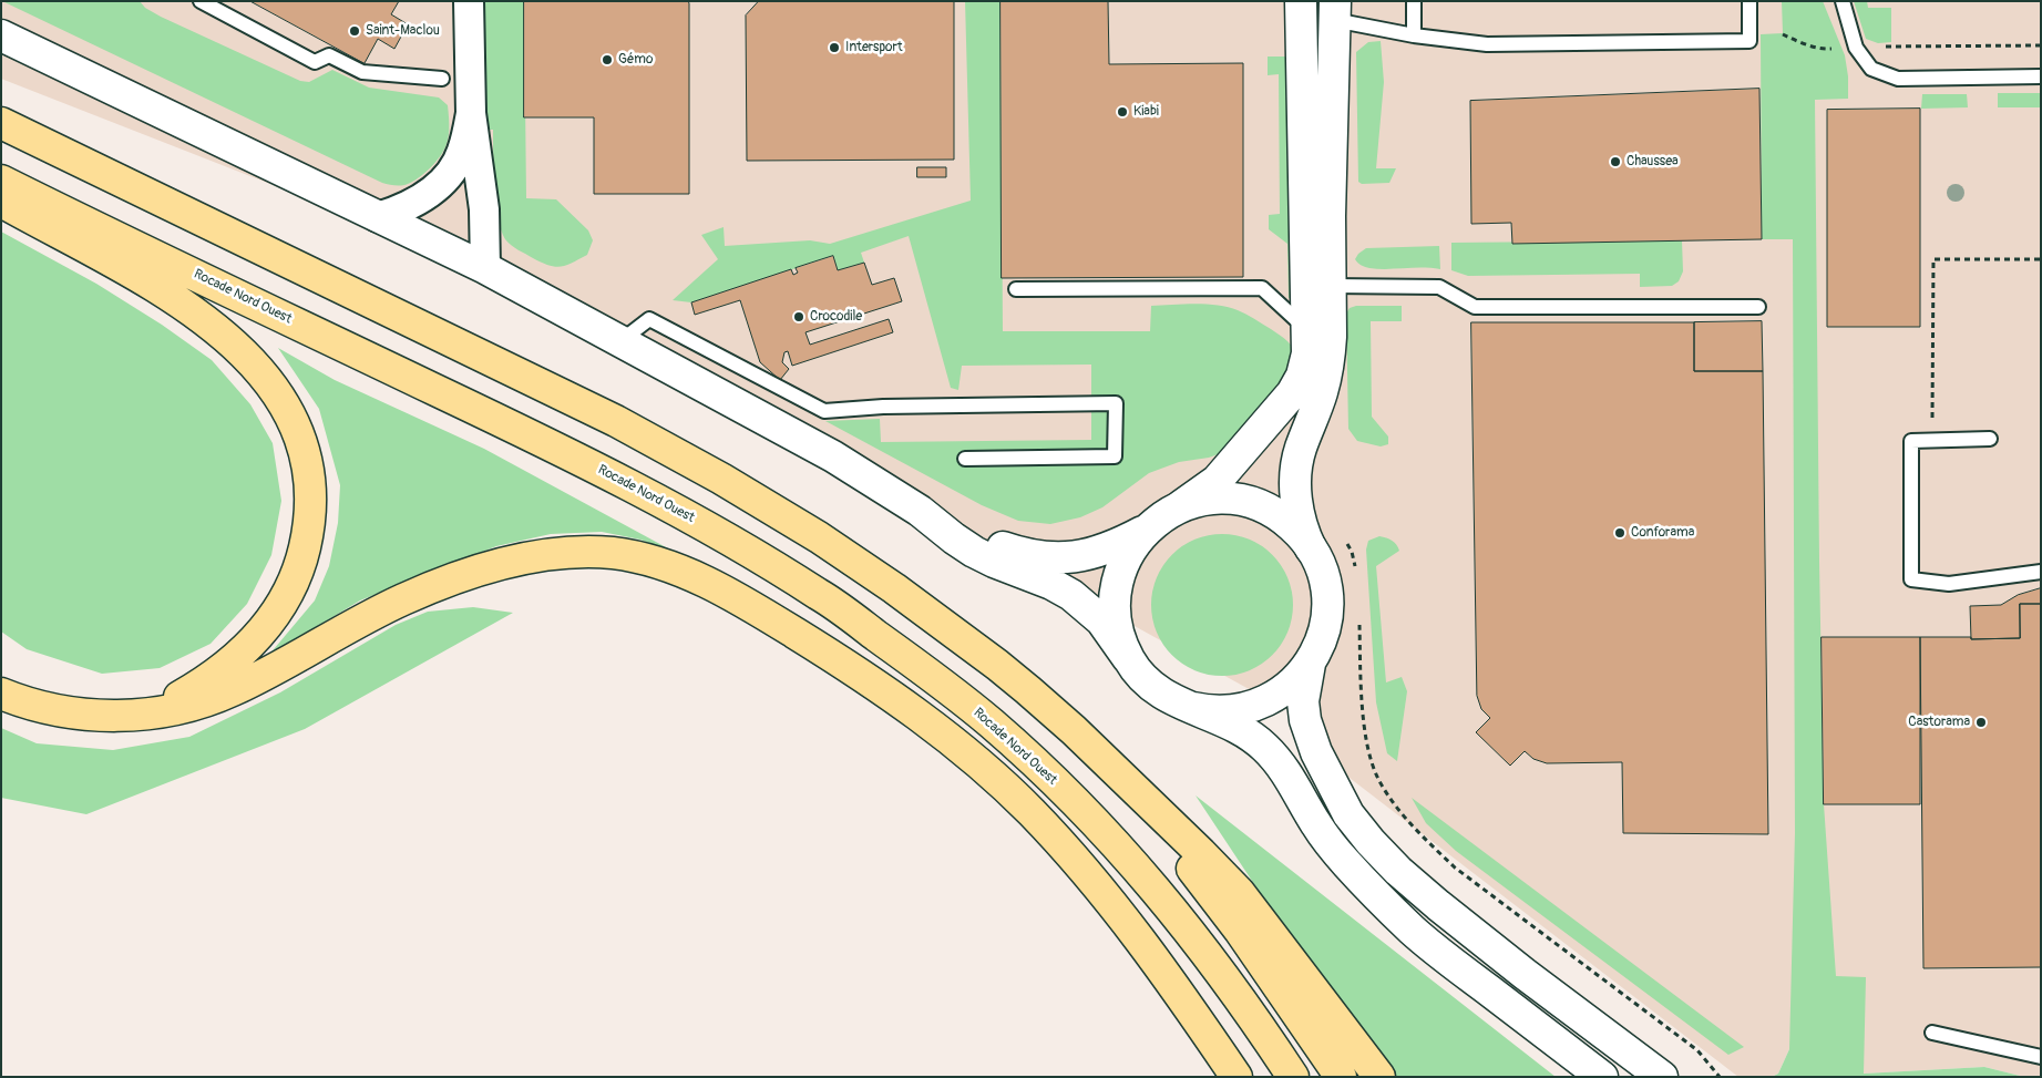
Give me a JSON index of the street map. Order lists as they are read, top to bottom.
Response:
{
  "streets": {
    "highway": ["Rocade Nord Ouest"]
  },
  "places": [
    "Saint-Maclou",
    "Intersport",
    "Gémo",
    "Kiabi",
    "Chaussea",
    "Crocodile",
    "Conforama",
    "Castorama"
  ]
}
